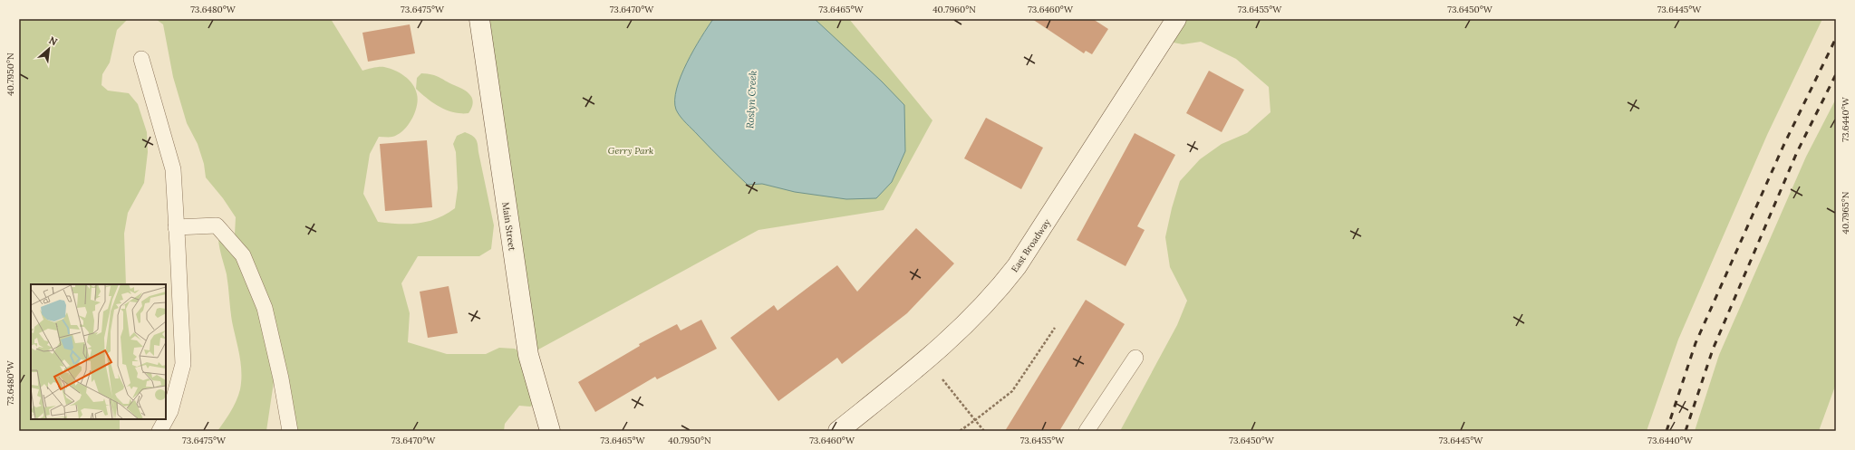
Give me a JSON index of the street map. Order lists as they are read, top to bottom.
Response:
{
  "streets": {
    "main road": ["Main Street", "East Broadway"]
  },
  "water": ["Roslyn Creek"],
  "parks": ["Gerry Park"],
  "north": "top right",
  "coordinates": [
    "73.6480°W",
    "73.6475°W",
    "73.6470°W",
    "73.6465°W",
    "40.7960°N",
    "73.6460°W",
    "73.6455°W",
    "73.6450°W",
    "73.6445°W",
    "40.7950°N",
    "73.6440°W",
    "40.7965°N"
  ]
}
